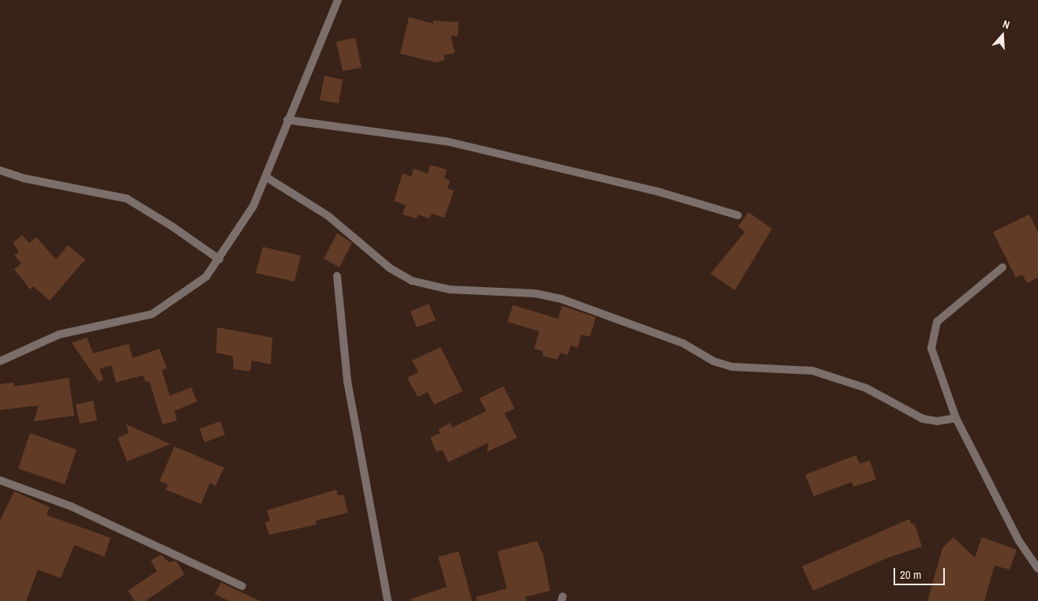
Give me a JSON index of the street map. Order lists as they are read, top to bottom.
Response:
{
  "scale_bar": "20 m",
  "north": "top"
}
